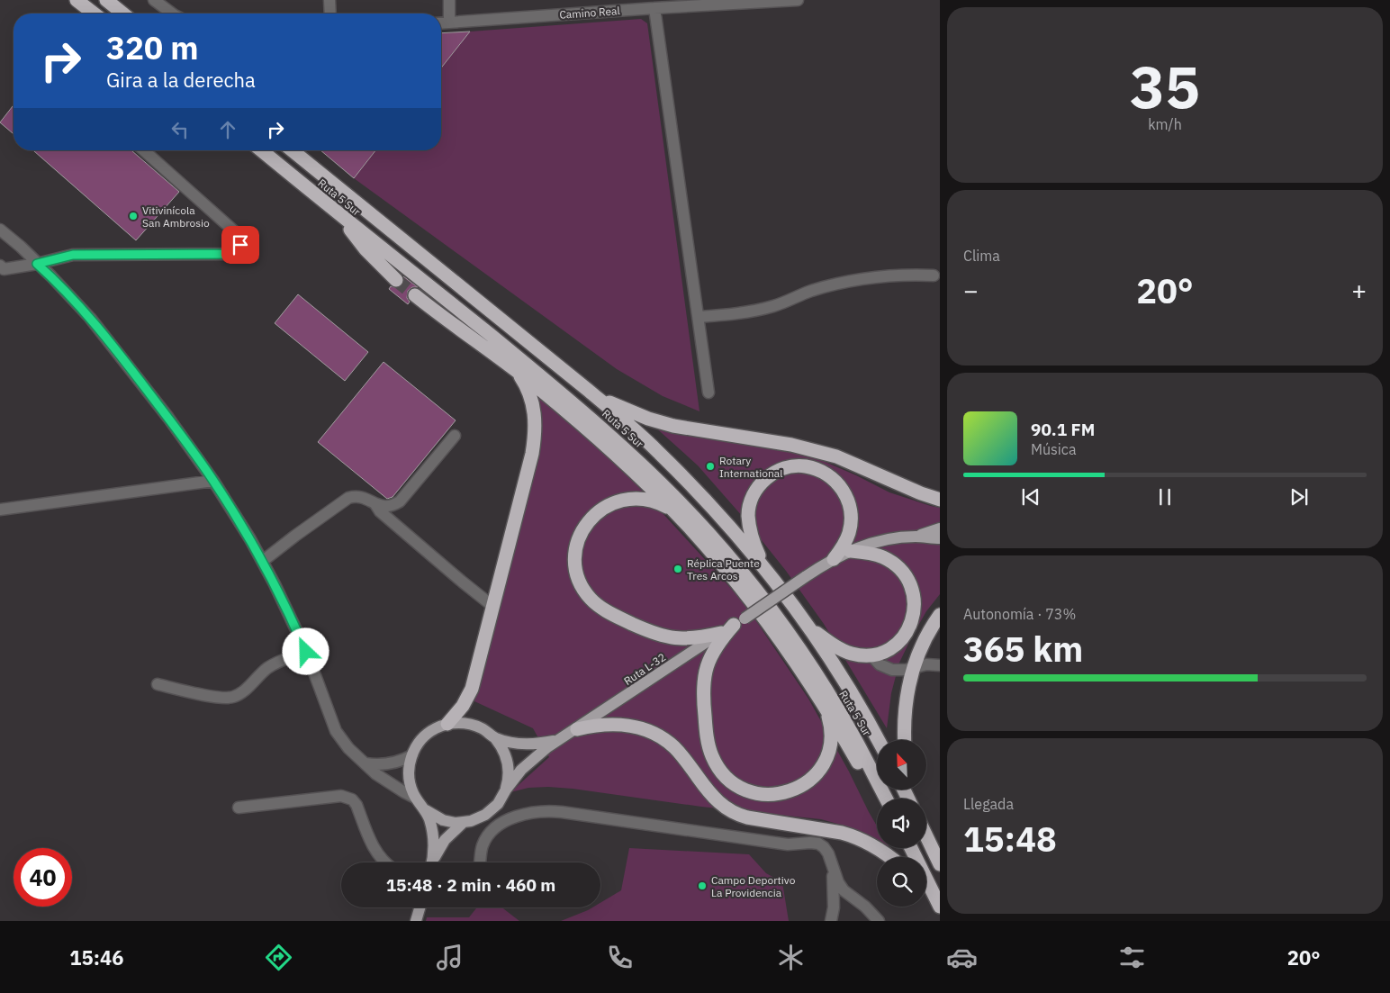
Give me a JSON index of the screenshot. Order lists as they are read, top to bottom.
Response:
{
  "streets": {
    "highway": ["Ruta 5 Sur"],
    "main road": ["Ruta L-32"],
    "street": ["Camino Real"]
  },
  "places": [
    "Vitivinícola San Ambrosio",
    "Rotary International",
    "Réplica Puente Tres Arcos",
    "Campo Deportivo La Providencia"
  ],
  "north": "top left",
  "page": {
    "tile": [
      ["35", "km/h"],
      "Clima",
      ["Autonomía · 73%", "365 km"],
      ["Llegada", "15:48"]
    ],
    "turn": ["320 m", "Gira a la derecha"],
    "heat": ["−", "20°", "+"],
    "song": ["90.1 FM", "Música"],
    "limit": "40",
    "trip": "15:48 · 2 min · 460 m",
    "tabs": ["15:46", "20°"]
  }
}
